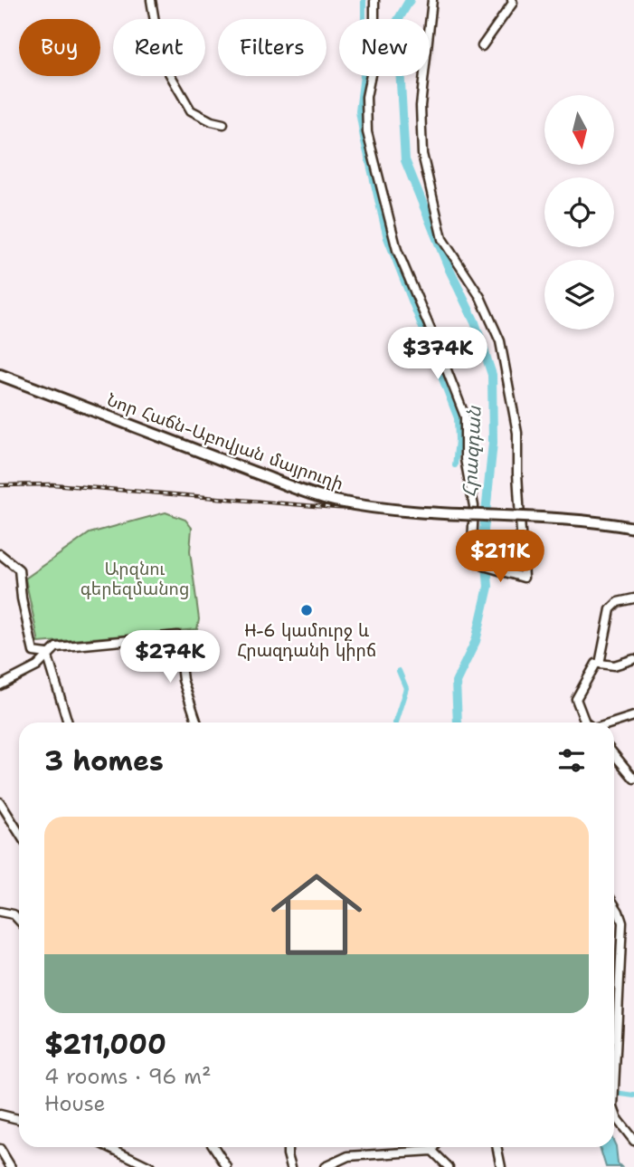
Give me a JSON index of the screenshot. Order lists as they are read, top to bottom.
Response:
{
  "streets": {
    "main road": ["Նոր Հաճն-Աբովյան մայրուղի"]
  },
  "water": ["Հրազդան"],
  "parks": ["Արզնու գերեզմանոց"],
  "places": ["H-6 կամուրջ և Հրազդանի կիրճ"],
  "north": "bottom",
  "page": {
    "chip": [
      "Buy",
      "Rent",
      "Filters",
      "New"
    ],
    "price": ["$374K", "$211K", "$274K"],
    "heading": "3 homes",
    "list": [
      {
        "name": "$211,000",
        "note": "4 rooms · 96 m² · House"
      }
    ]
  }
}
